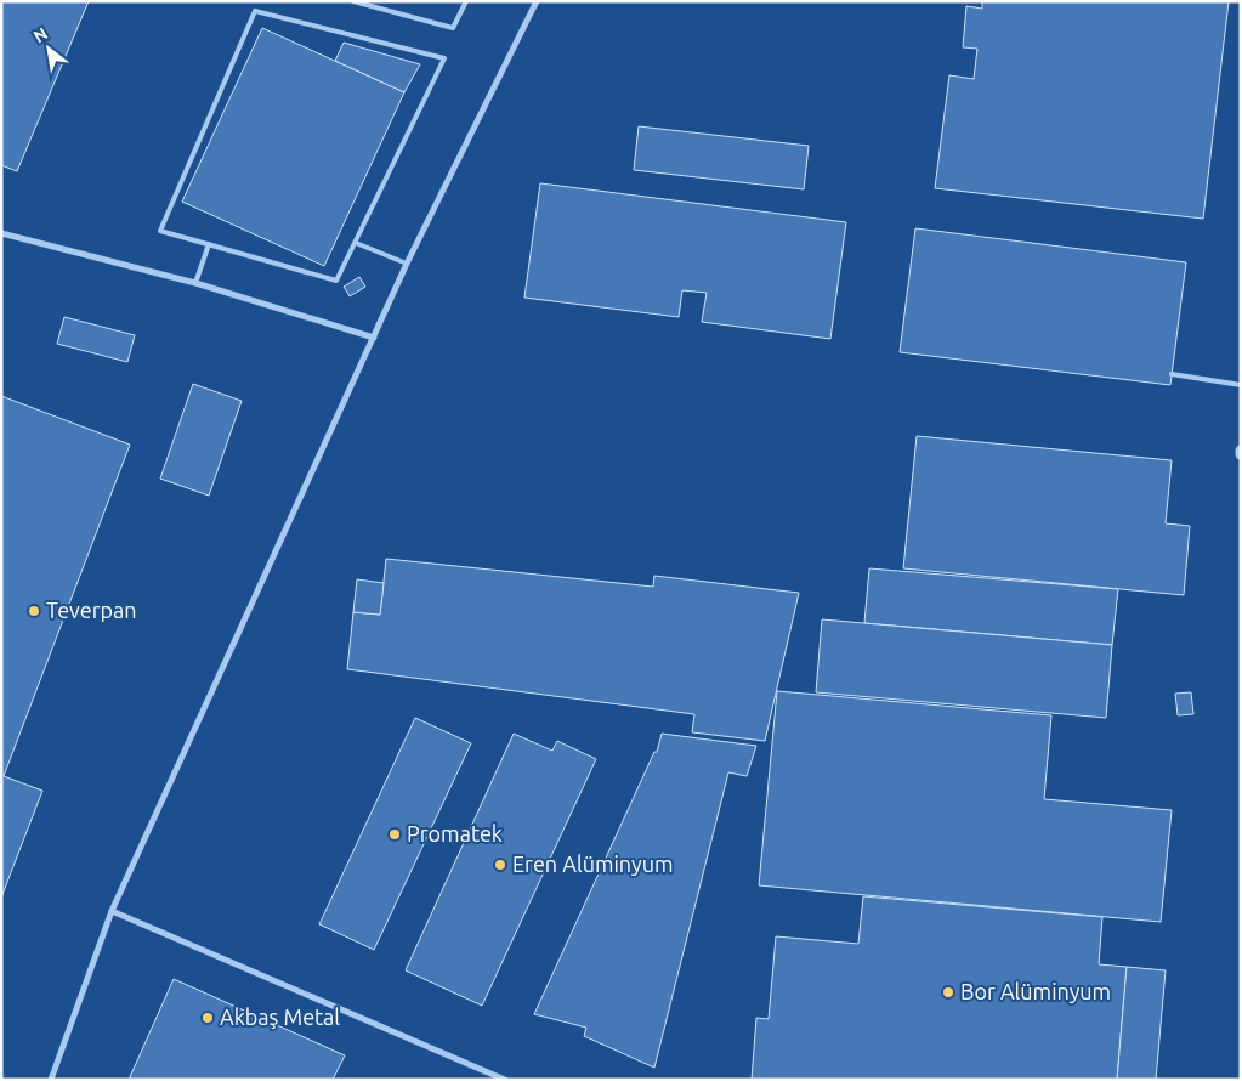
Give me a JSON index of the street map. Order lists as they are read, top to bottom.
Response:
{
  "places": [
    "Teverpan",
    "Promatek",
    "Eren Alüminyum",
    "Bor Alüminyum",
    "Akbaş Metal"
  ],
  "north": "top left"
}
